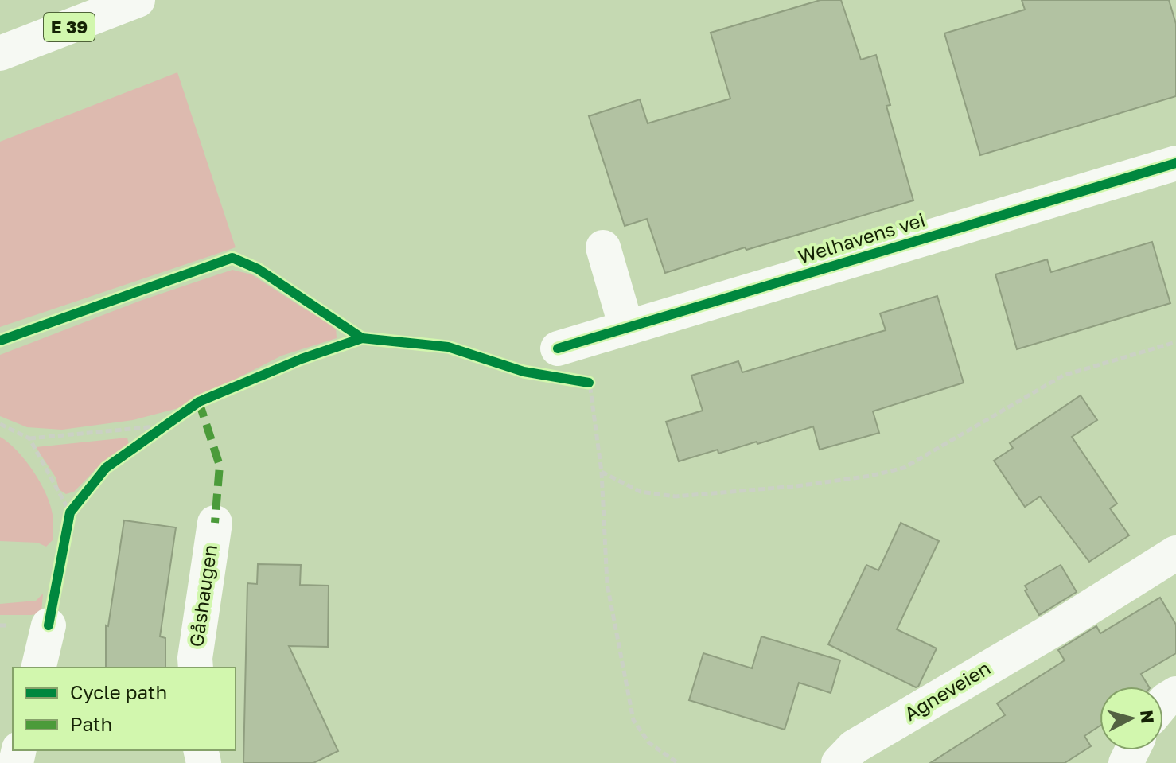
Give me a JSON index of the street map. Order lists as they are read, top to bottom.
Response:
{
  "streets": {
    "main road": [
      "E 39",
      "Welhavens vei",
      "Gåshaugen",
      "Agneveien"
    ]
  },
  "legend": ["Cycle path", "Path"],
  "north": "right"
}
